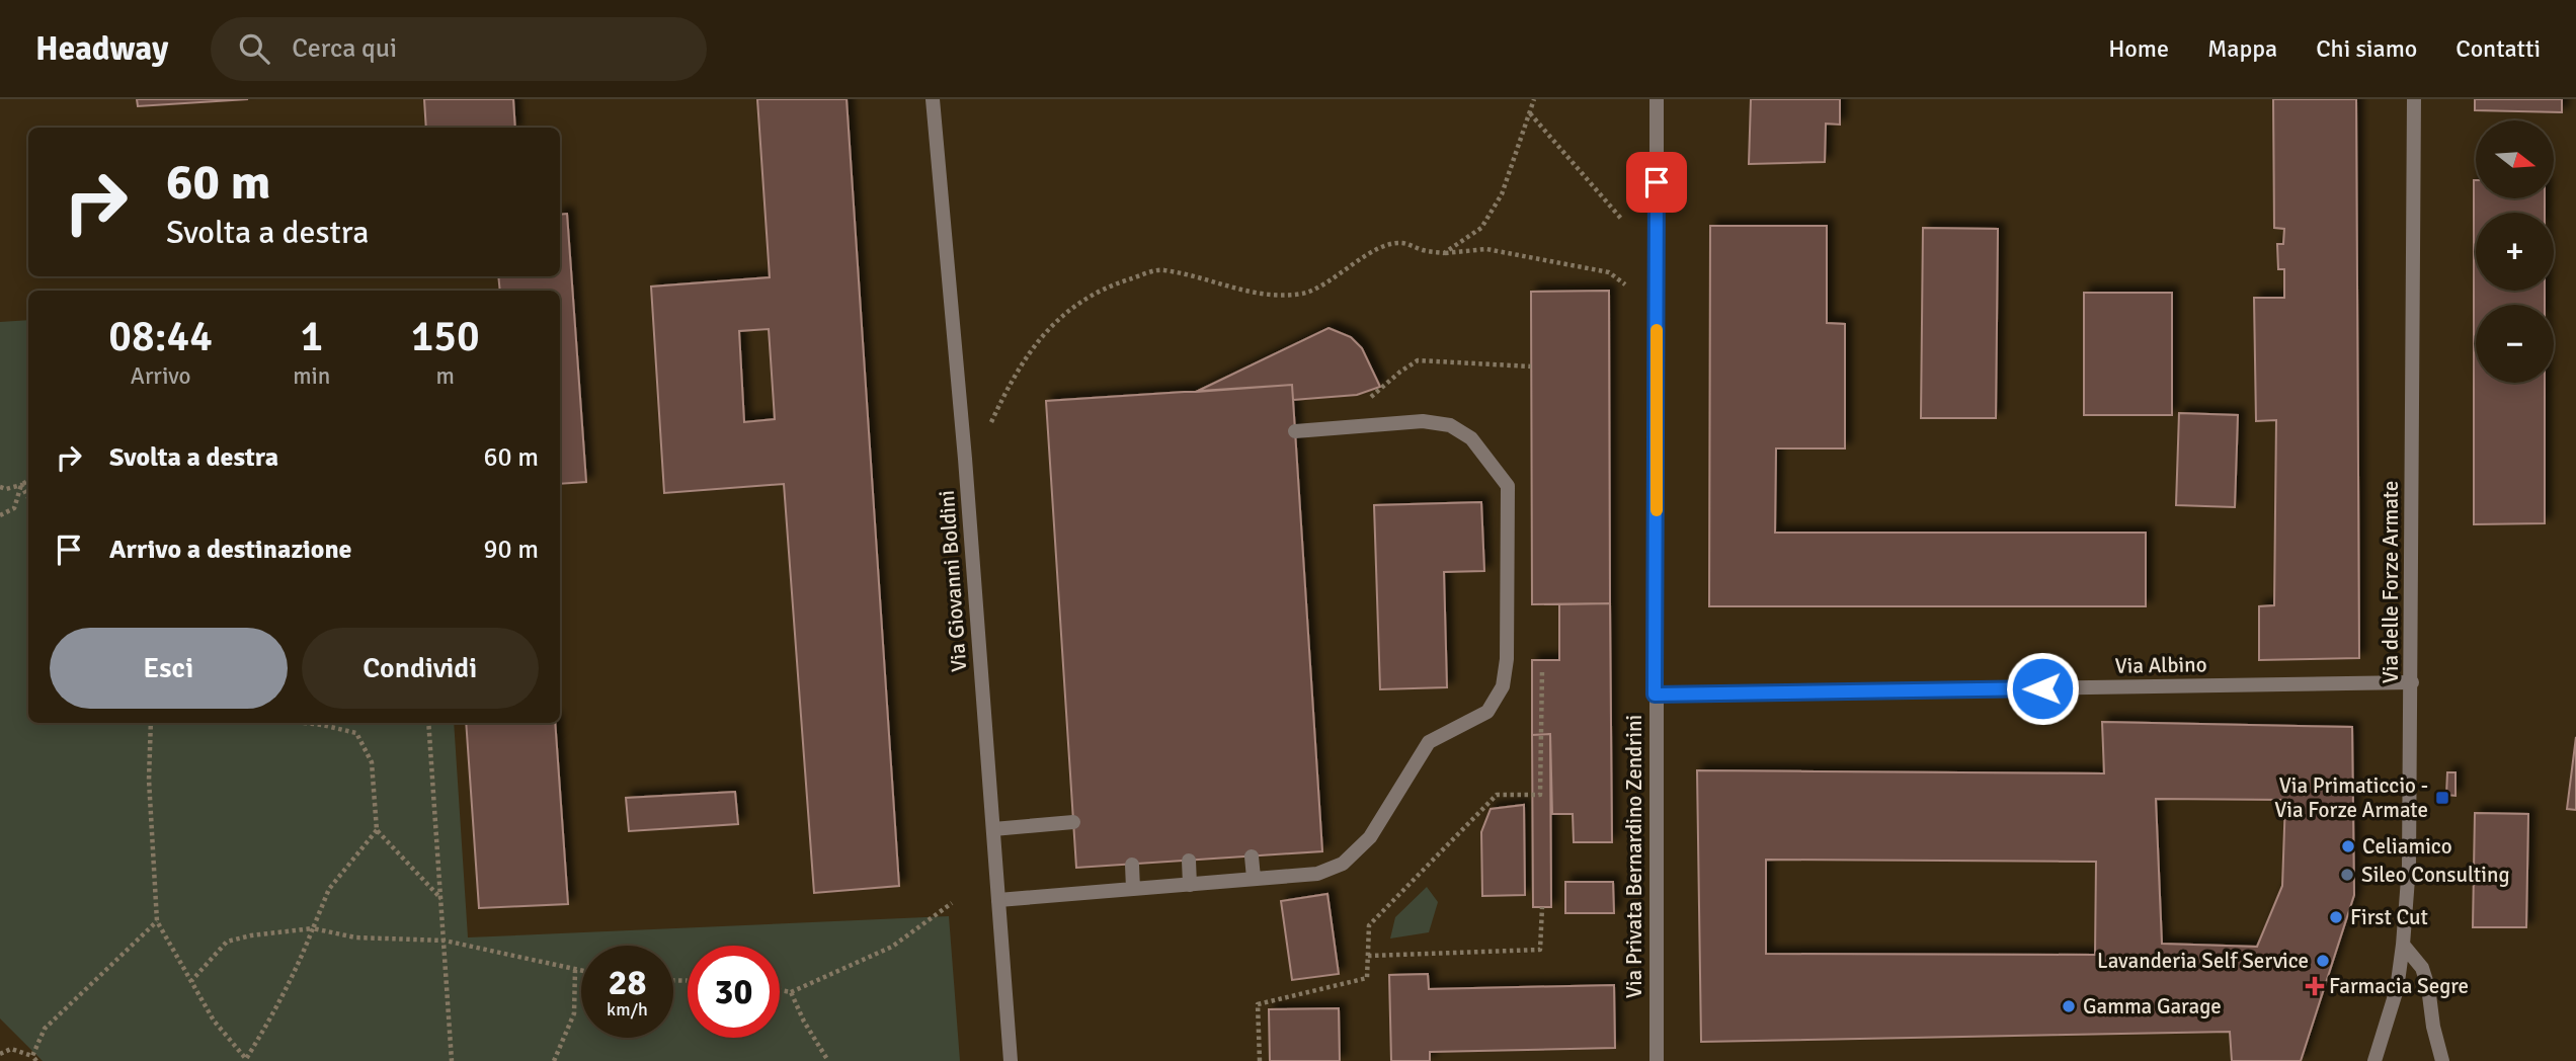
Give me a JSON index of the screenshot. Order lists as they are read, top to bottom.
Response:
{
  "streets": {
    "street": [
      "Via Giovanni Boldini",
      "Via delle Forze Armate",
      "Via Albino",
      "Via Privata Bernardino Zendrini"
    ]
  },
  "crossings": [
    ["Via delle Forze Armate", "Via Albino"],
    ["Via Albino", "Via Privata Bernardino Zendrini"]
  ],
  "places": {
    "transit": ["Via Primaticcio - Via Forze Armate"],
    "other": [
      "Celiamico",
      "Sileo Consulting",
      "First Cut",
      "Lavanderia Self Service",
      "Gamma Garage"
    ],
    "health": ["Farmacia Segre"]
  },
  "north": "right",
  "page": {
    "header": "Headway",
    "search": "Cerca qui",
    "nav": [
      "Home",
      "Mappa",
      "Chi siamo",
      "Contatti"
    ],
    "map_buttons": ["+", "−"],
    "turn": ["60 m", "Svolta a destra"],
    "eta": [
      "08:44",
      "Arrivo",
      "1",
      "min",
      "150",
      "m"
    ],
    "list": [
      {
        "name": "Svolta a destra",
        "value": "60 m"
      },
      {
        "name": "Arrivo a destinazione",
        "value": "90 m"
      }
    ],
    "buttons": ["Esci", "Condividi"],
    "speed": "28 km/h",
    "limit": "30"
  }
}
